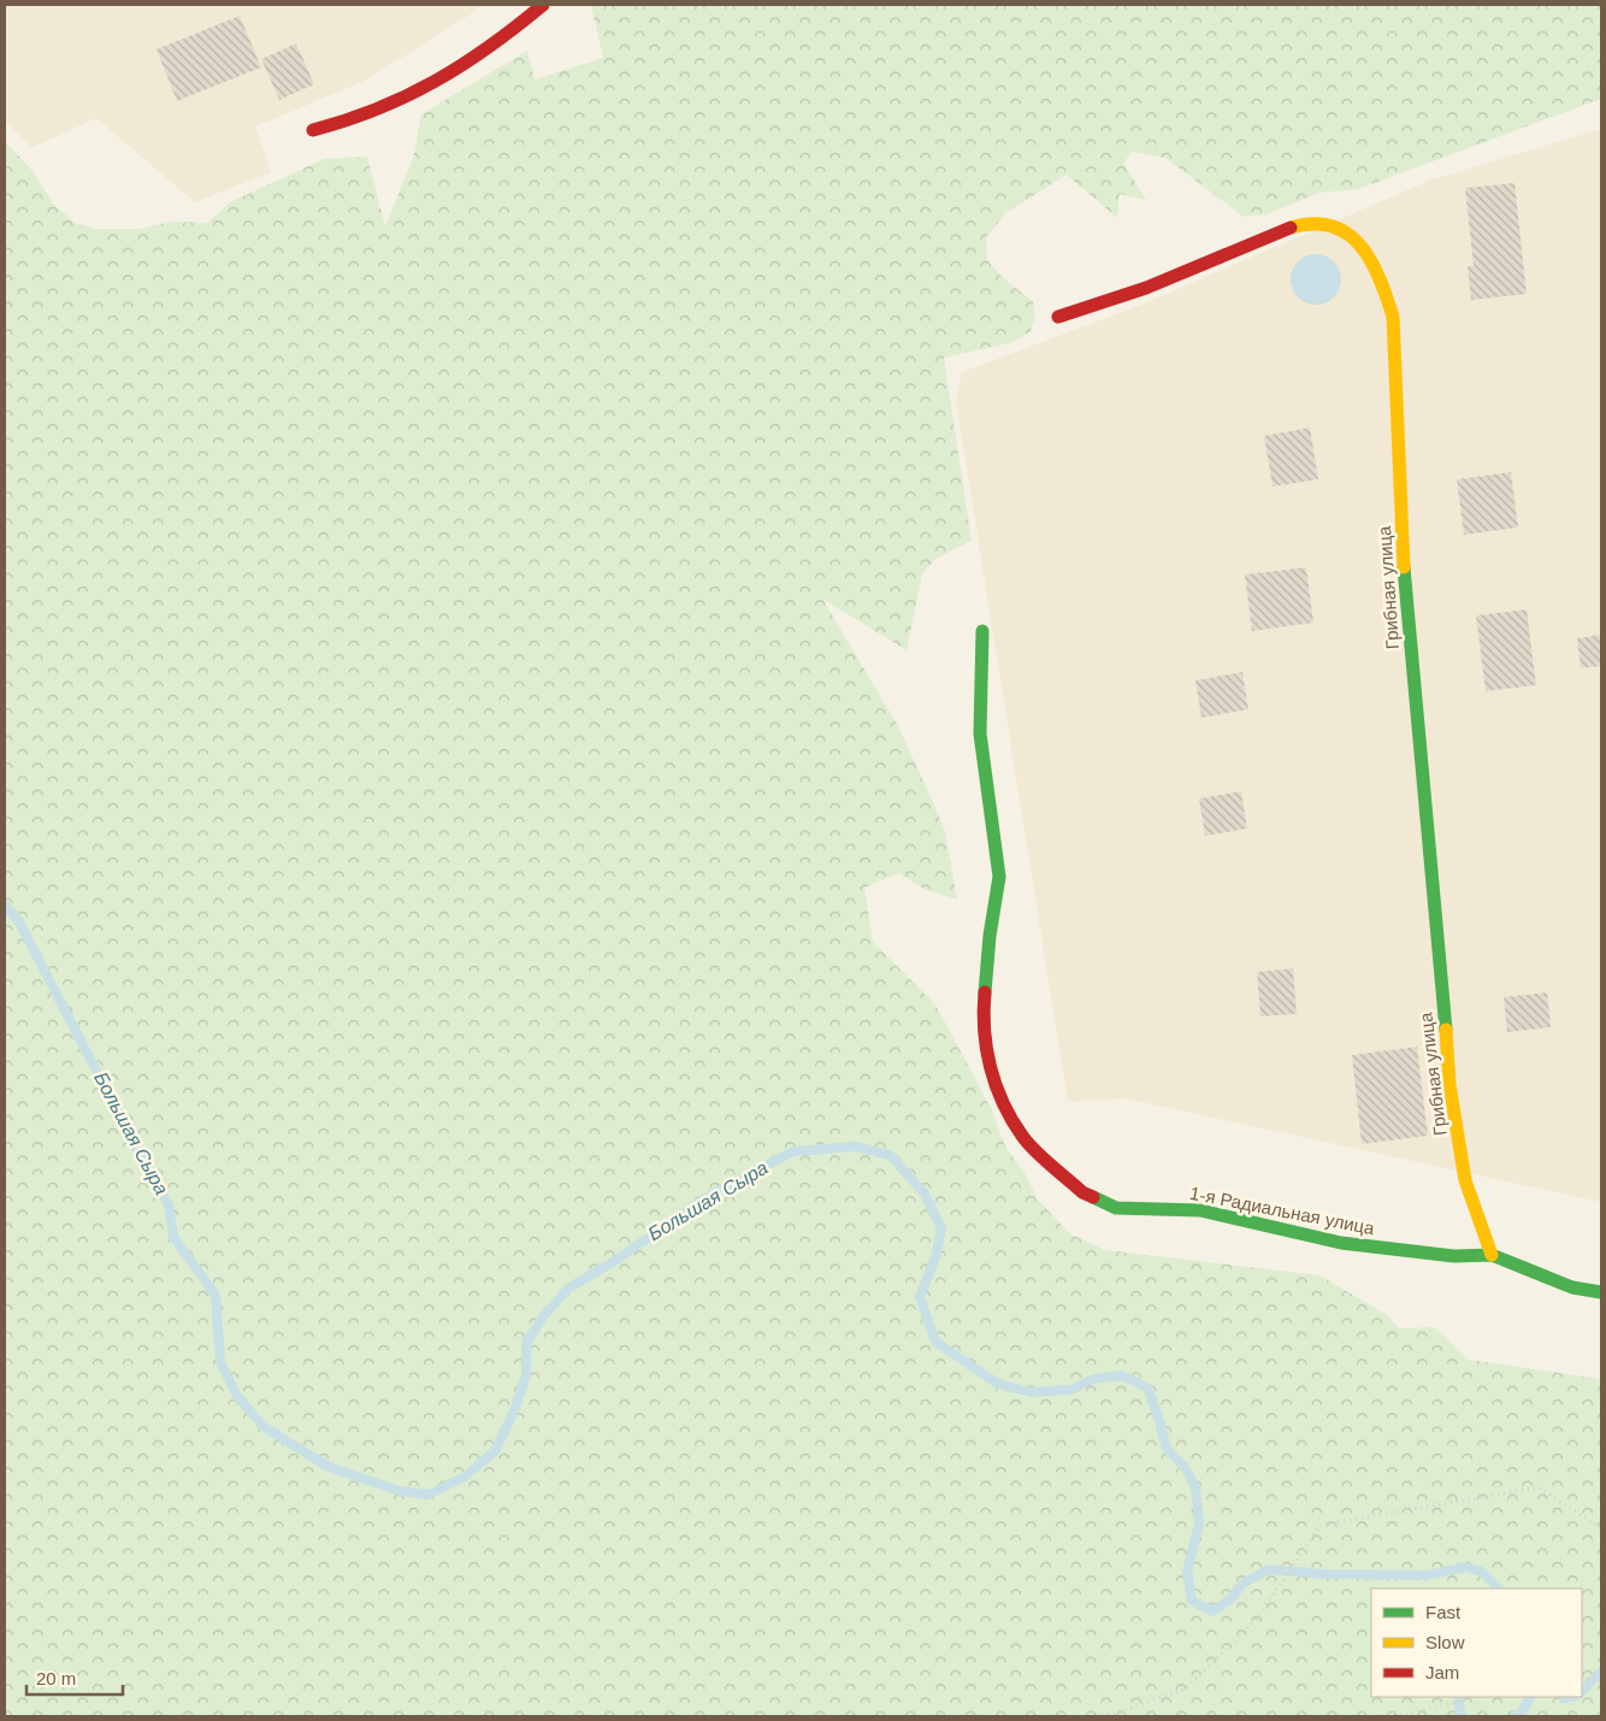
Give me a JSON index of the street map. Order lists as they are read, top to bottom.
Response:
{
  "streets": {
    "street": ["Грибная улица", "1-я Радиальная улица"]
  },
  "crossings": [
    ["Грибная улица", "1-я Радиальная улица"]
  ],
  "water": ["Большая Сыра"],
  "legend": ["Fast", "Slow", "Jam"],
  "scale_bar": "20 m"
}
